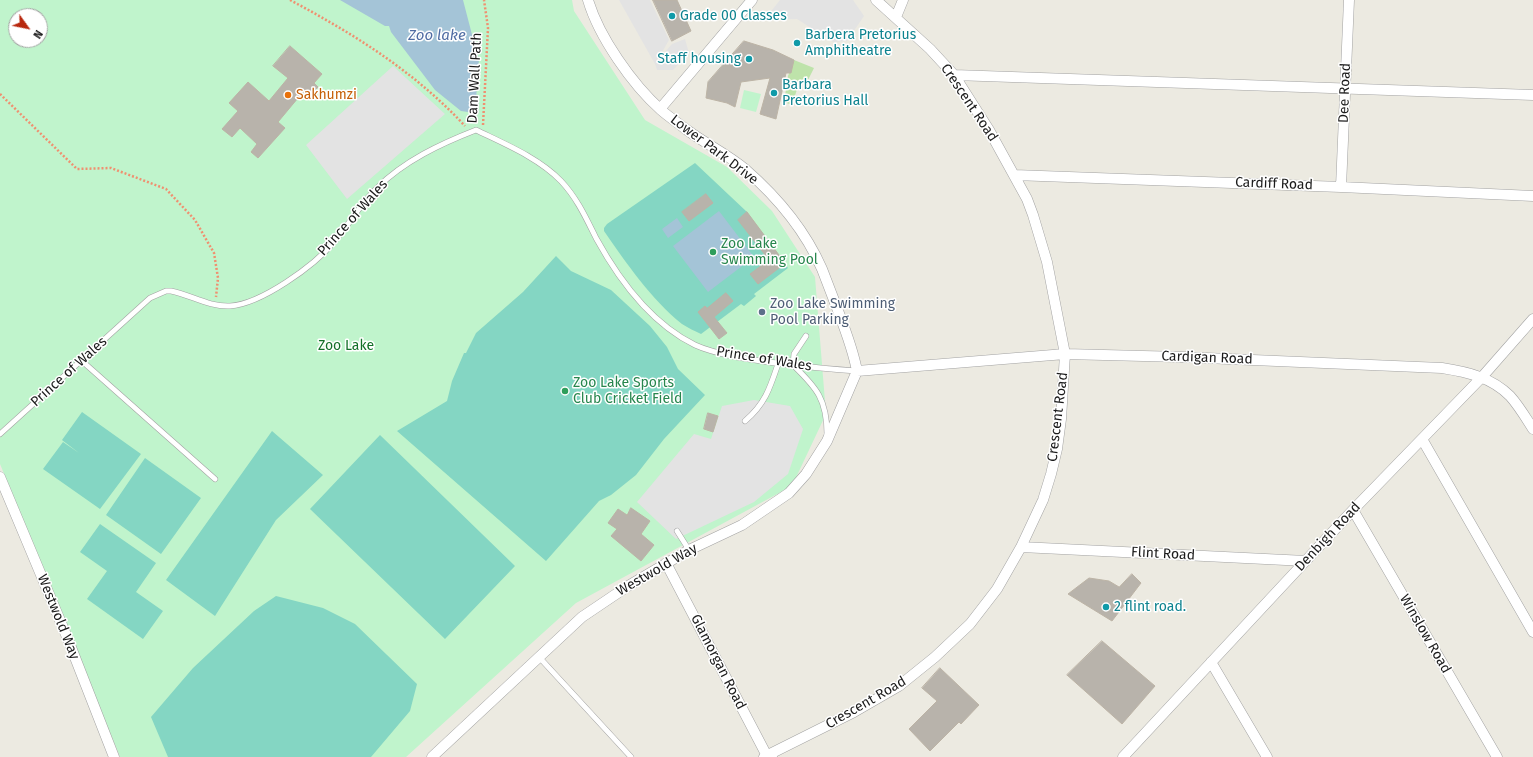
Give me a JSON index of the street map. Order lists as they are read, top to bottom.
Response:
{
  "streets": {
    "street": [
      "Dee Road",
      "Crescent Road",
      "Lower Park Drive",
      "Cardiff Road",
      "Cardigan Road",
      "Denbigh Road",
      "Flint Road",
      "Westwold Way",
      "Winslow Road",
      "Glamorgan Road"
    ],
    "lane": ["Prince of Wales"],
    "path": ["Dam Wall Path"]
  },
  "crossings": [
    ["Dam Wall Path", "Prince of Wales"],
    ["Dee Road", "Cardiff Road"],
    ["Crescent Road", "Cardiff Road"],
    ["Crescent Road", "Cardigan Road"],
    ["Crescent Road", "Flint Road"],
    ["Crescent Road", "Glamorgan Road"],
    ["Lower Park Drive", "Prince of Wales"],
    ["Lower Park Drive", "Cardigan Road"],
    ["Lower Park Drive", "Westwold Way"],
    ["Prince of Wales", "Cardigan Road"],
    ["Prince of Wales", "Westwold Way"],
    ["Cardigan Road", "Denbigh Road"],
    ["Cardigan Road", "Westwold Way"],
    ["Denbigh Road", "Flint Road"],
    ["Denbigh Road", "Winslow Road"],
    ["Westwold Way", "Glamorgan Road"]
  ],
  "water": ["Zoo lake"],
  "parks": ["Zoo Lake"],
  "places": [
    "Grade 00 Classes",
    "Barbera Pretorius Amphitheatre",
    "Staff housing",
    "Barbara Pretorius Hall",
    "Sakhumzi",
    "Zoo Lake Swimming Pool",
    "Zoo Lake Swimming Pool Parking",
    "Zoo Lake Sports Club Cricket Field",
    "2 flint road."
  ],
  "north": "bottom right"
}
